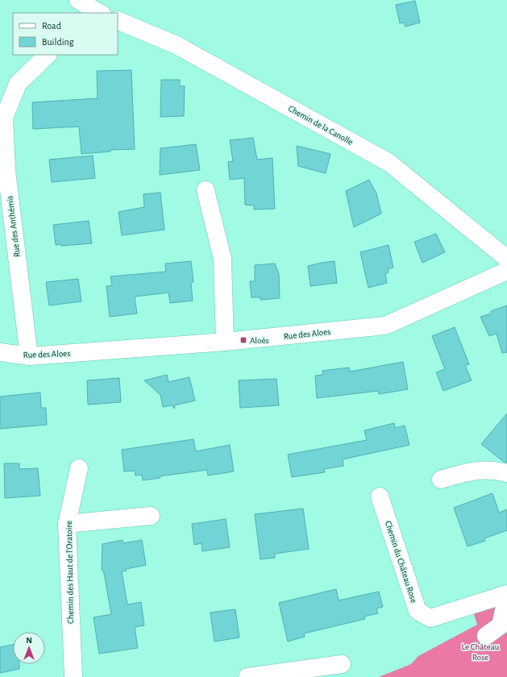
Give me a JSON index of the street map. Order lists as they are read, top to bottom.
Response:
{
  "streets": {
    "street": [
      "Chemin de la Canolle",
      "Rue des Anthémis",
      "Rue des Aloes",
      "Chemin du Château Rose",
      "Chemin des Haut de l'Oratoire"
    ]
  },
  "crossings": [
    ["Rue des Anthémis", "Rue des Aloes"]
  ],
  "parks": ["Le Château Rose"],
  "places": {
    "transit": ["Aloès"]
  },
  "legend": ["Road", "Building"],
  "north": "top"
}
